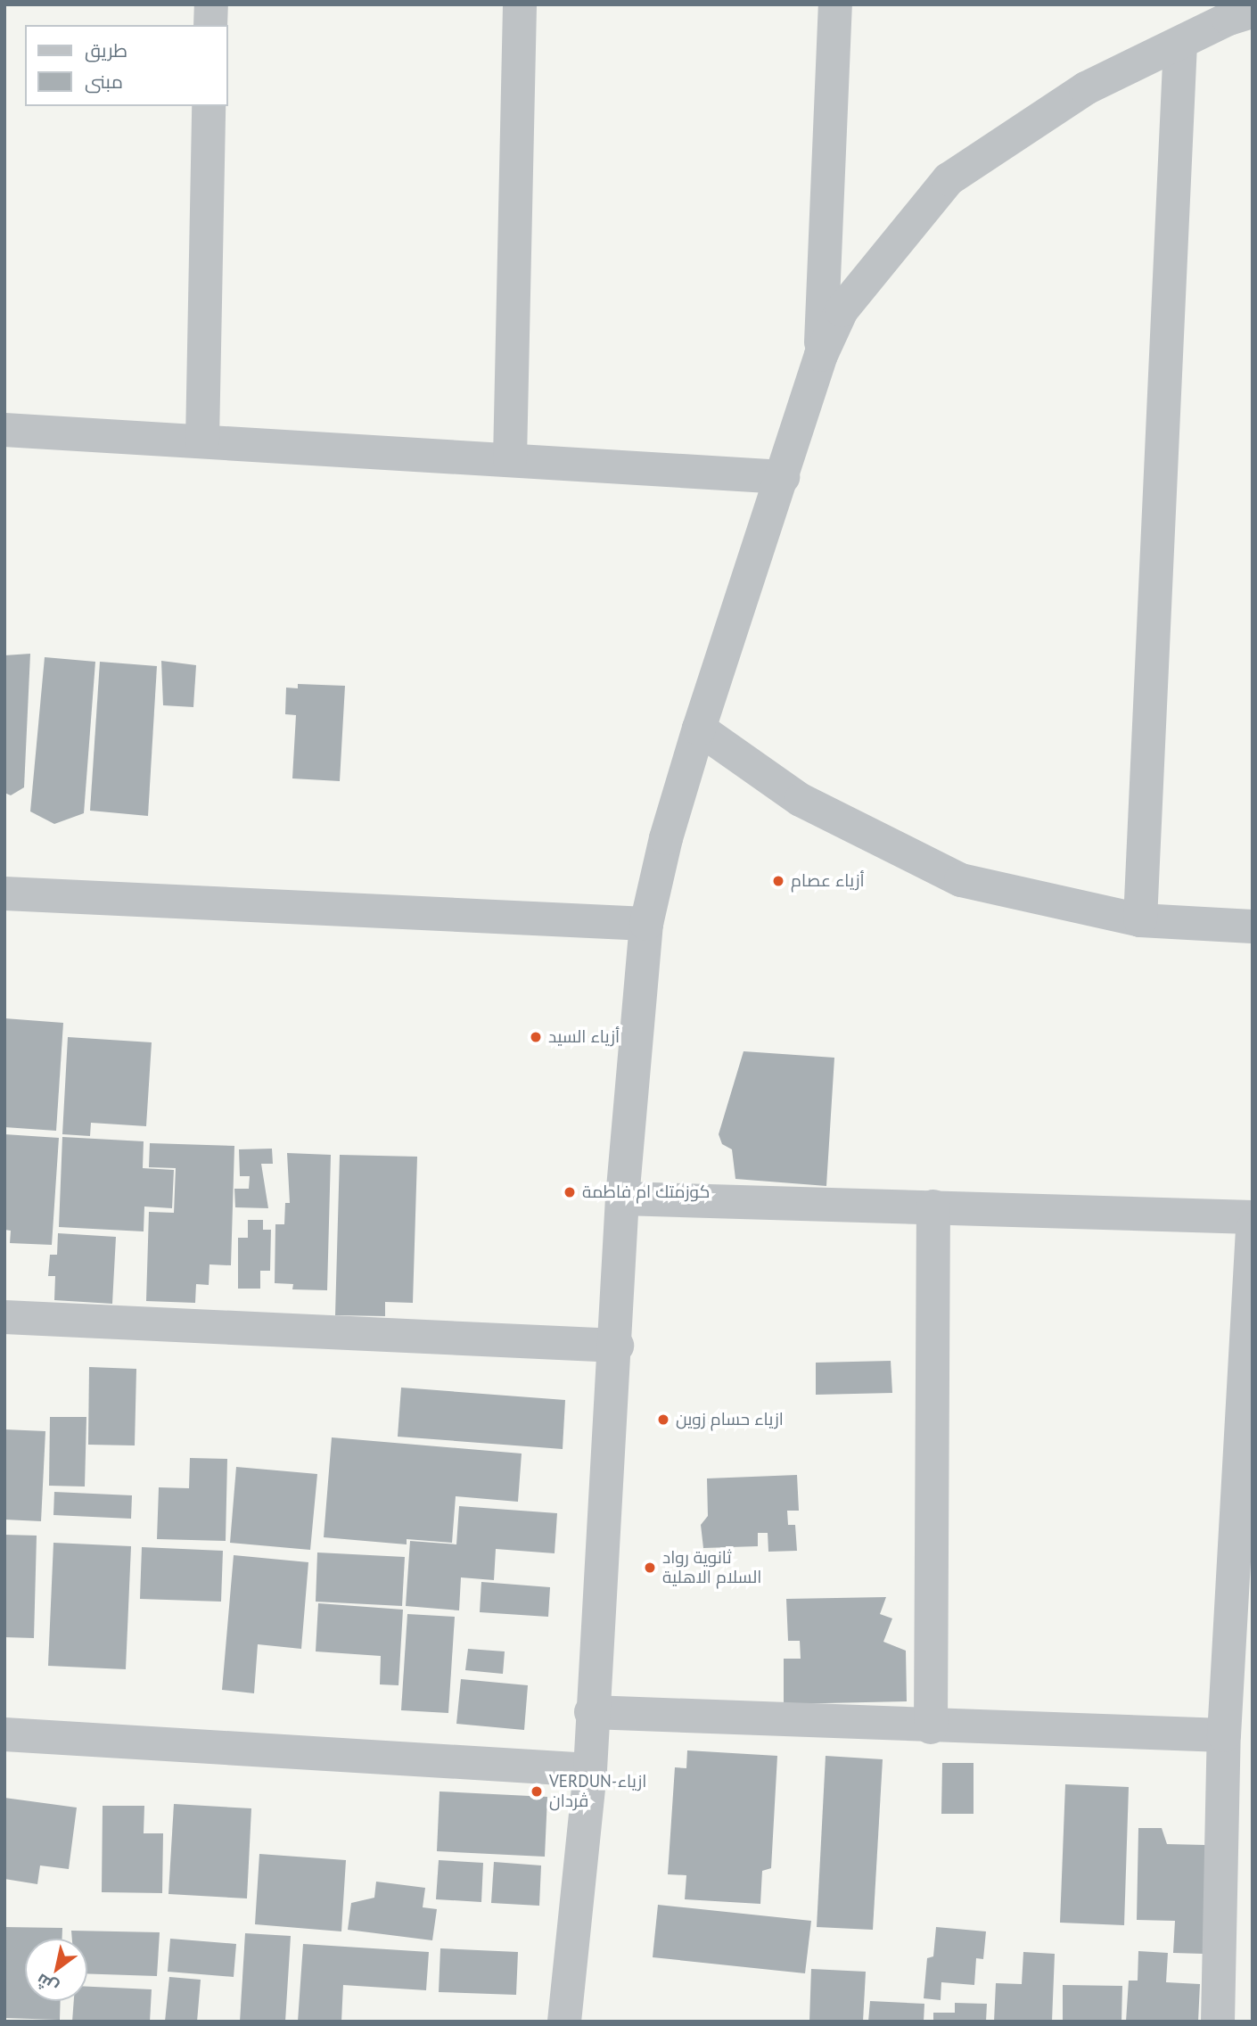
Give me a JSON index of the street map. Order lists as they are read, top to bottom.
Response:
{
  "places": [
    "أزياء عصام",
    "أزياء السيد",
    "كوزمتك ام فاطمة",
    "ازياء حسام زوين",
    "ثانوية رواد السلام الاهلية",
    "VERDUN-ازياء ڤردان"
  ],
  "legend": ["طريق", "مبنى"],
  "north": "bottom left"
}
